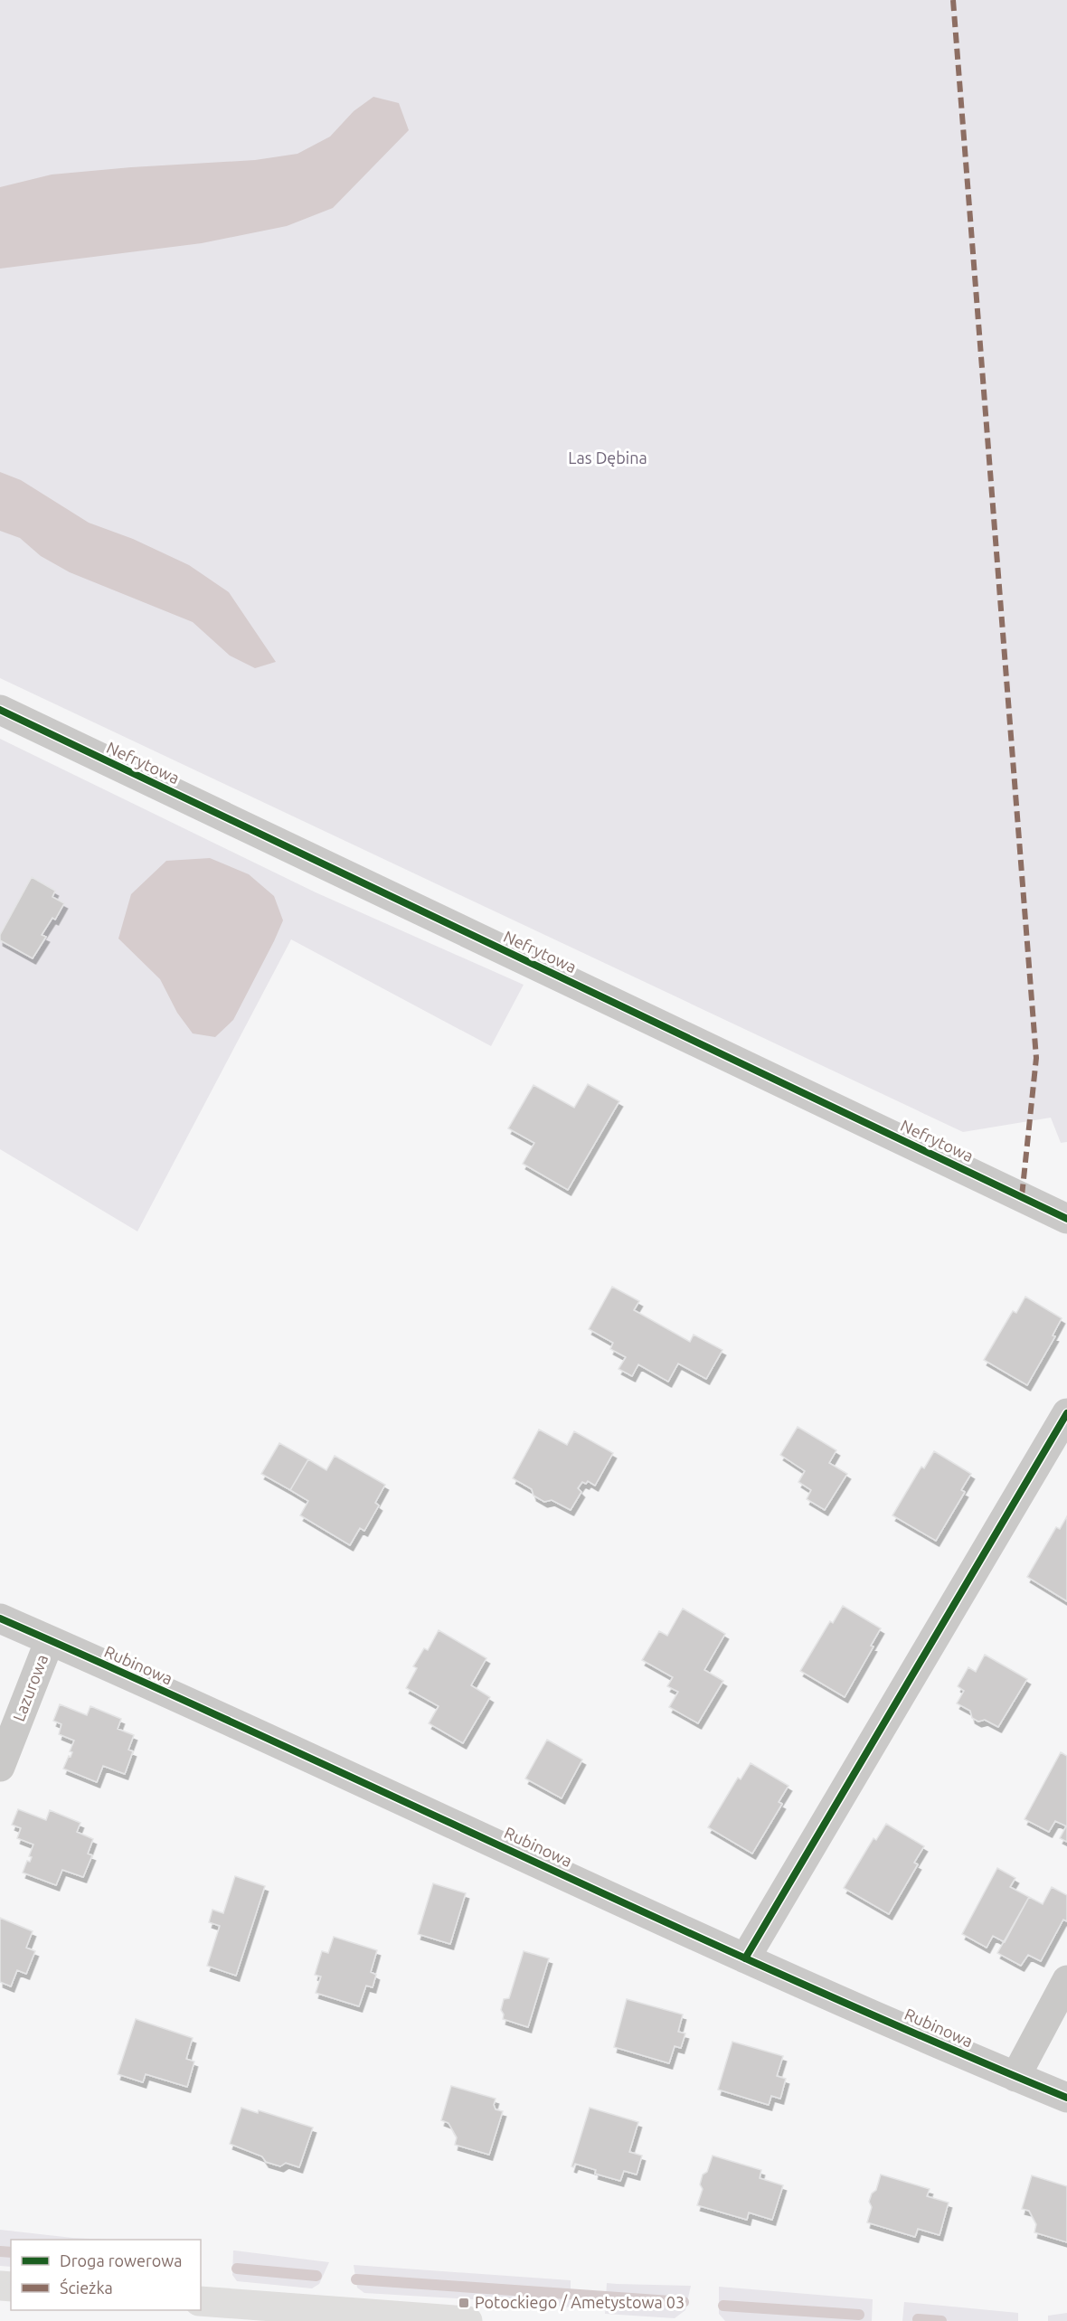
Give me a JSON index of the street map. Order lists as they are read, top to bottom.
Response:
{
  "streets": {
    "street": ["Nefrytowa", "Rubinowa", "Lazurowa"]
  },
  "crossings": [
    ["Rubinowa", "Lazurowa"]
  ],
  "parks": ["Las Dębina"],
  "places": {
    "transit": ["Potockiego / Ametystowa 03"]
  },
  "legend": ["Droga rowerowa", "Ścieżka"]
}
